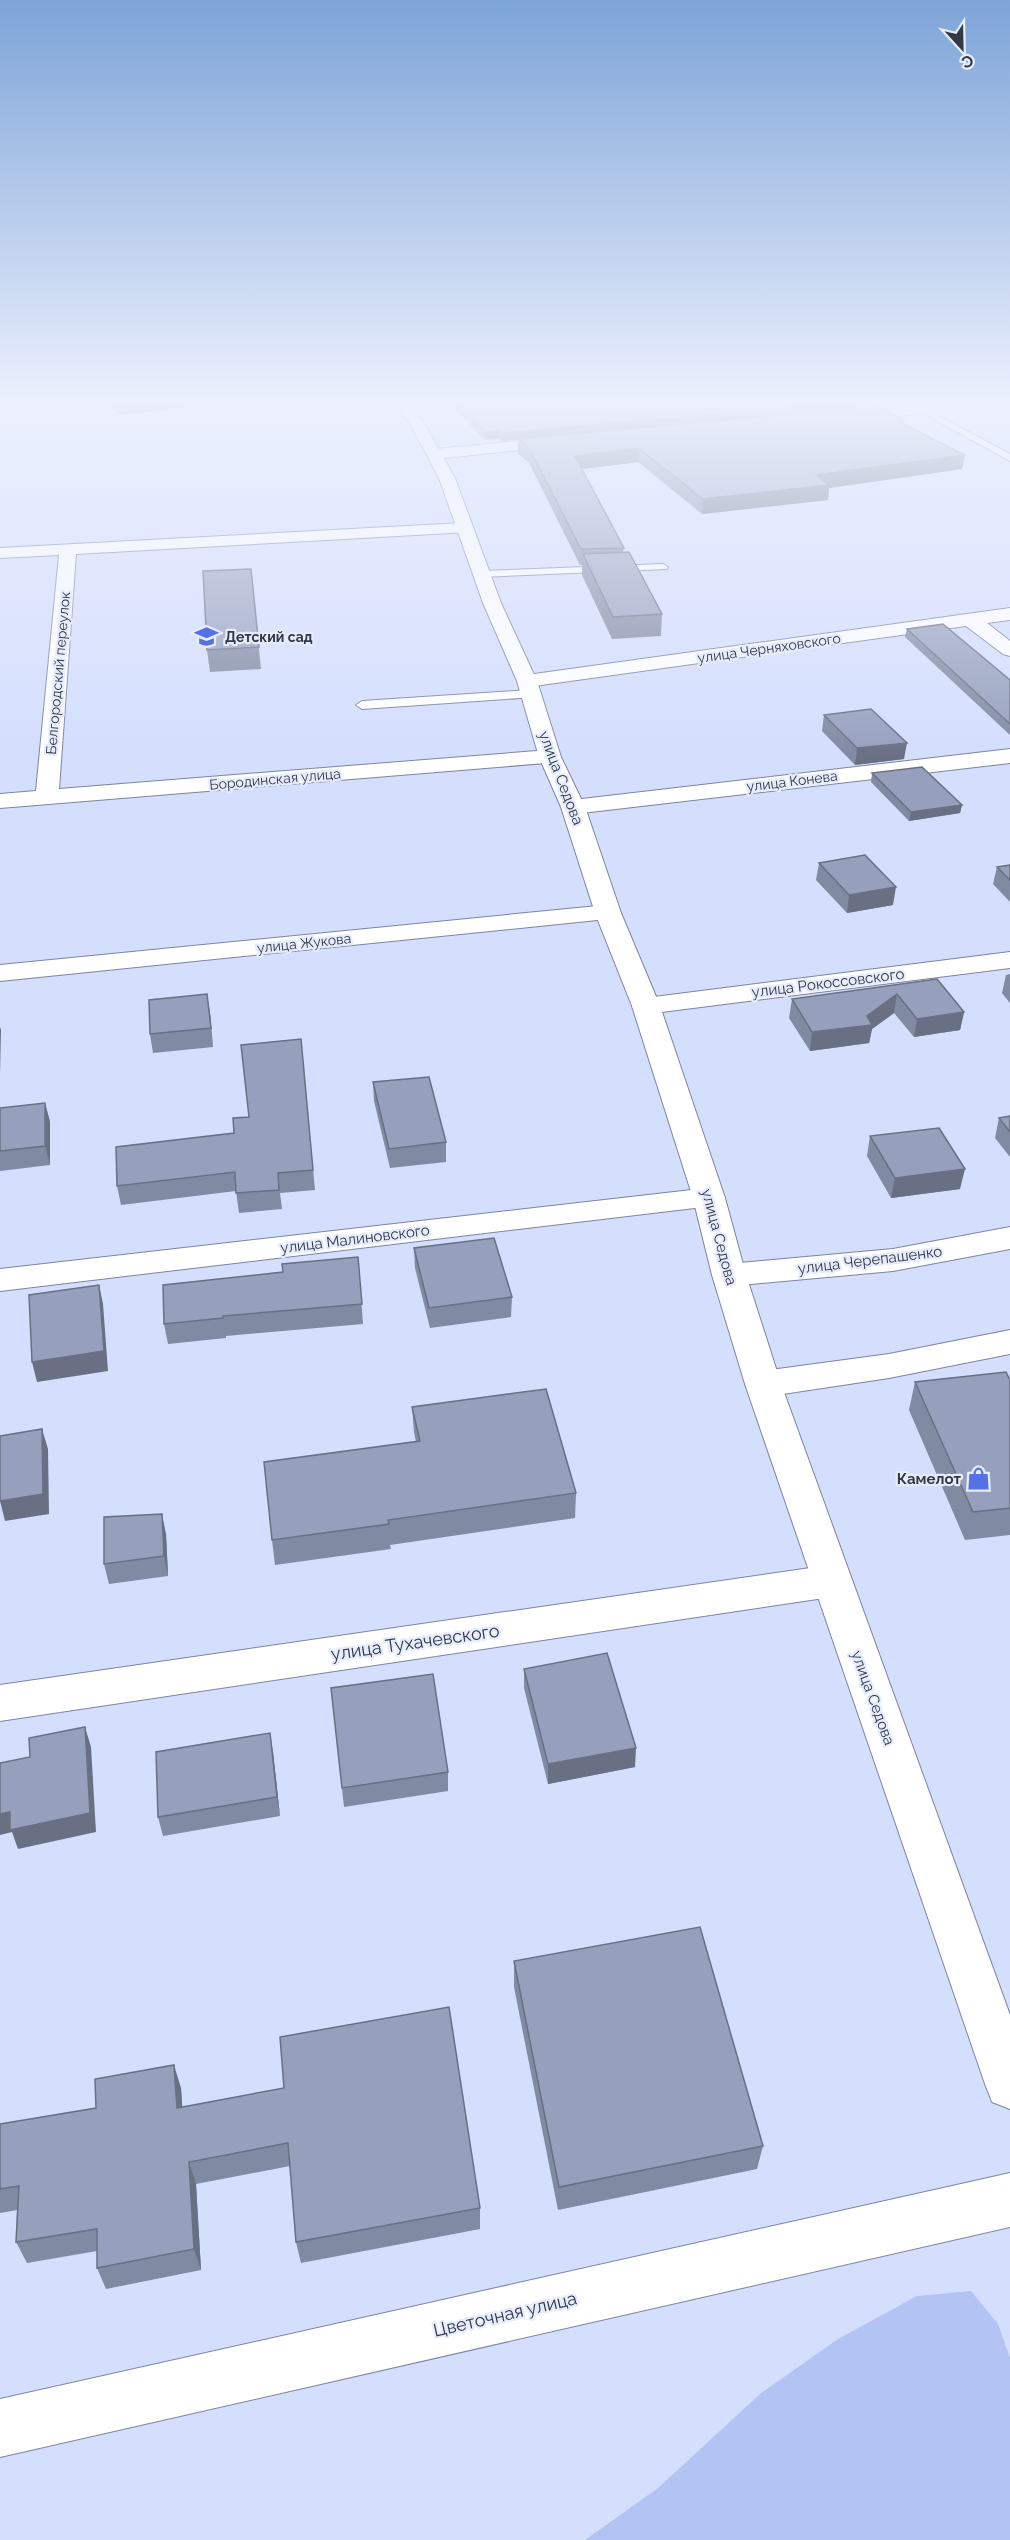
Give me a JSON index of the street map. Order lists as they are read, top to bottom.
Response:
{
  "streets": {
    "street": [
      "улица Черняховского",
      "Белгородский переулок",
      "улица Седова",
      "Бородинская улица",
      "улица Конева",
      "улица Жукова",
      "улица Рокоссовского",
      "улица Малиновского",
      "улица Черепашенко",
      "улица Тухачевского",
      "Цветочная улица"
    ]
  },
  "crossings": [
    ["улица Черняховского", "улица Седова"],
    ["Белгородский переулок", "Бородинская улица"],
    ["улица Седова", "Бородинская улица"],
    ["улица Седова", "улица Конева"],
    ["улица Седова", "улица Жукова"],
    ["улица Седова", "улица Рокоссовского"],
    ["улица Седова", "улица Малиновского"],
    ["улица Седова", "улица Черепашенко"],
    ["улица Седова", "улица Тухачевского"]
  ],
  "places": {
    "school or university": ["Детский сад"],
    "shop": ["Камелот"]
  },
  "north": "bottom"
}
